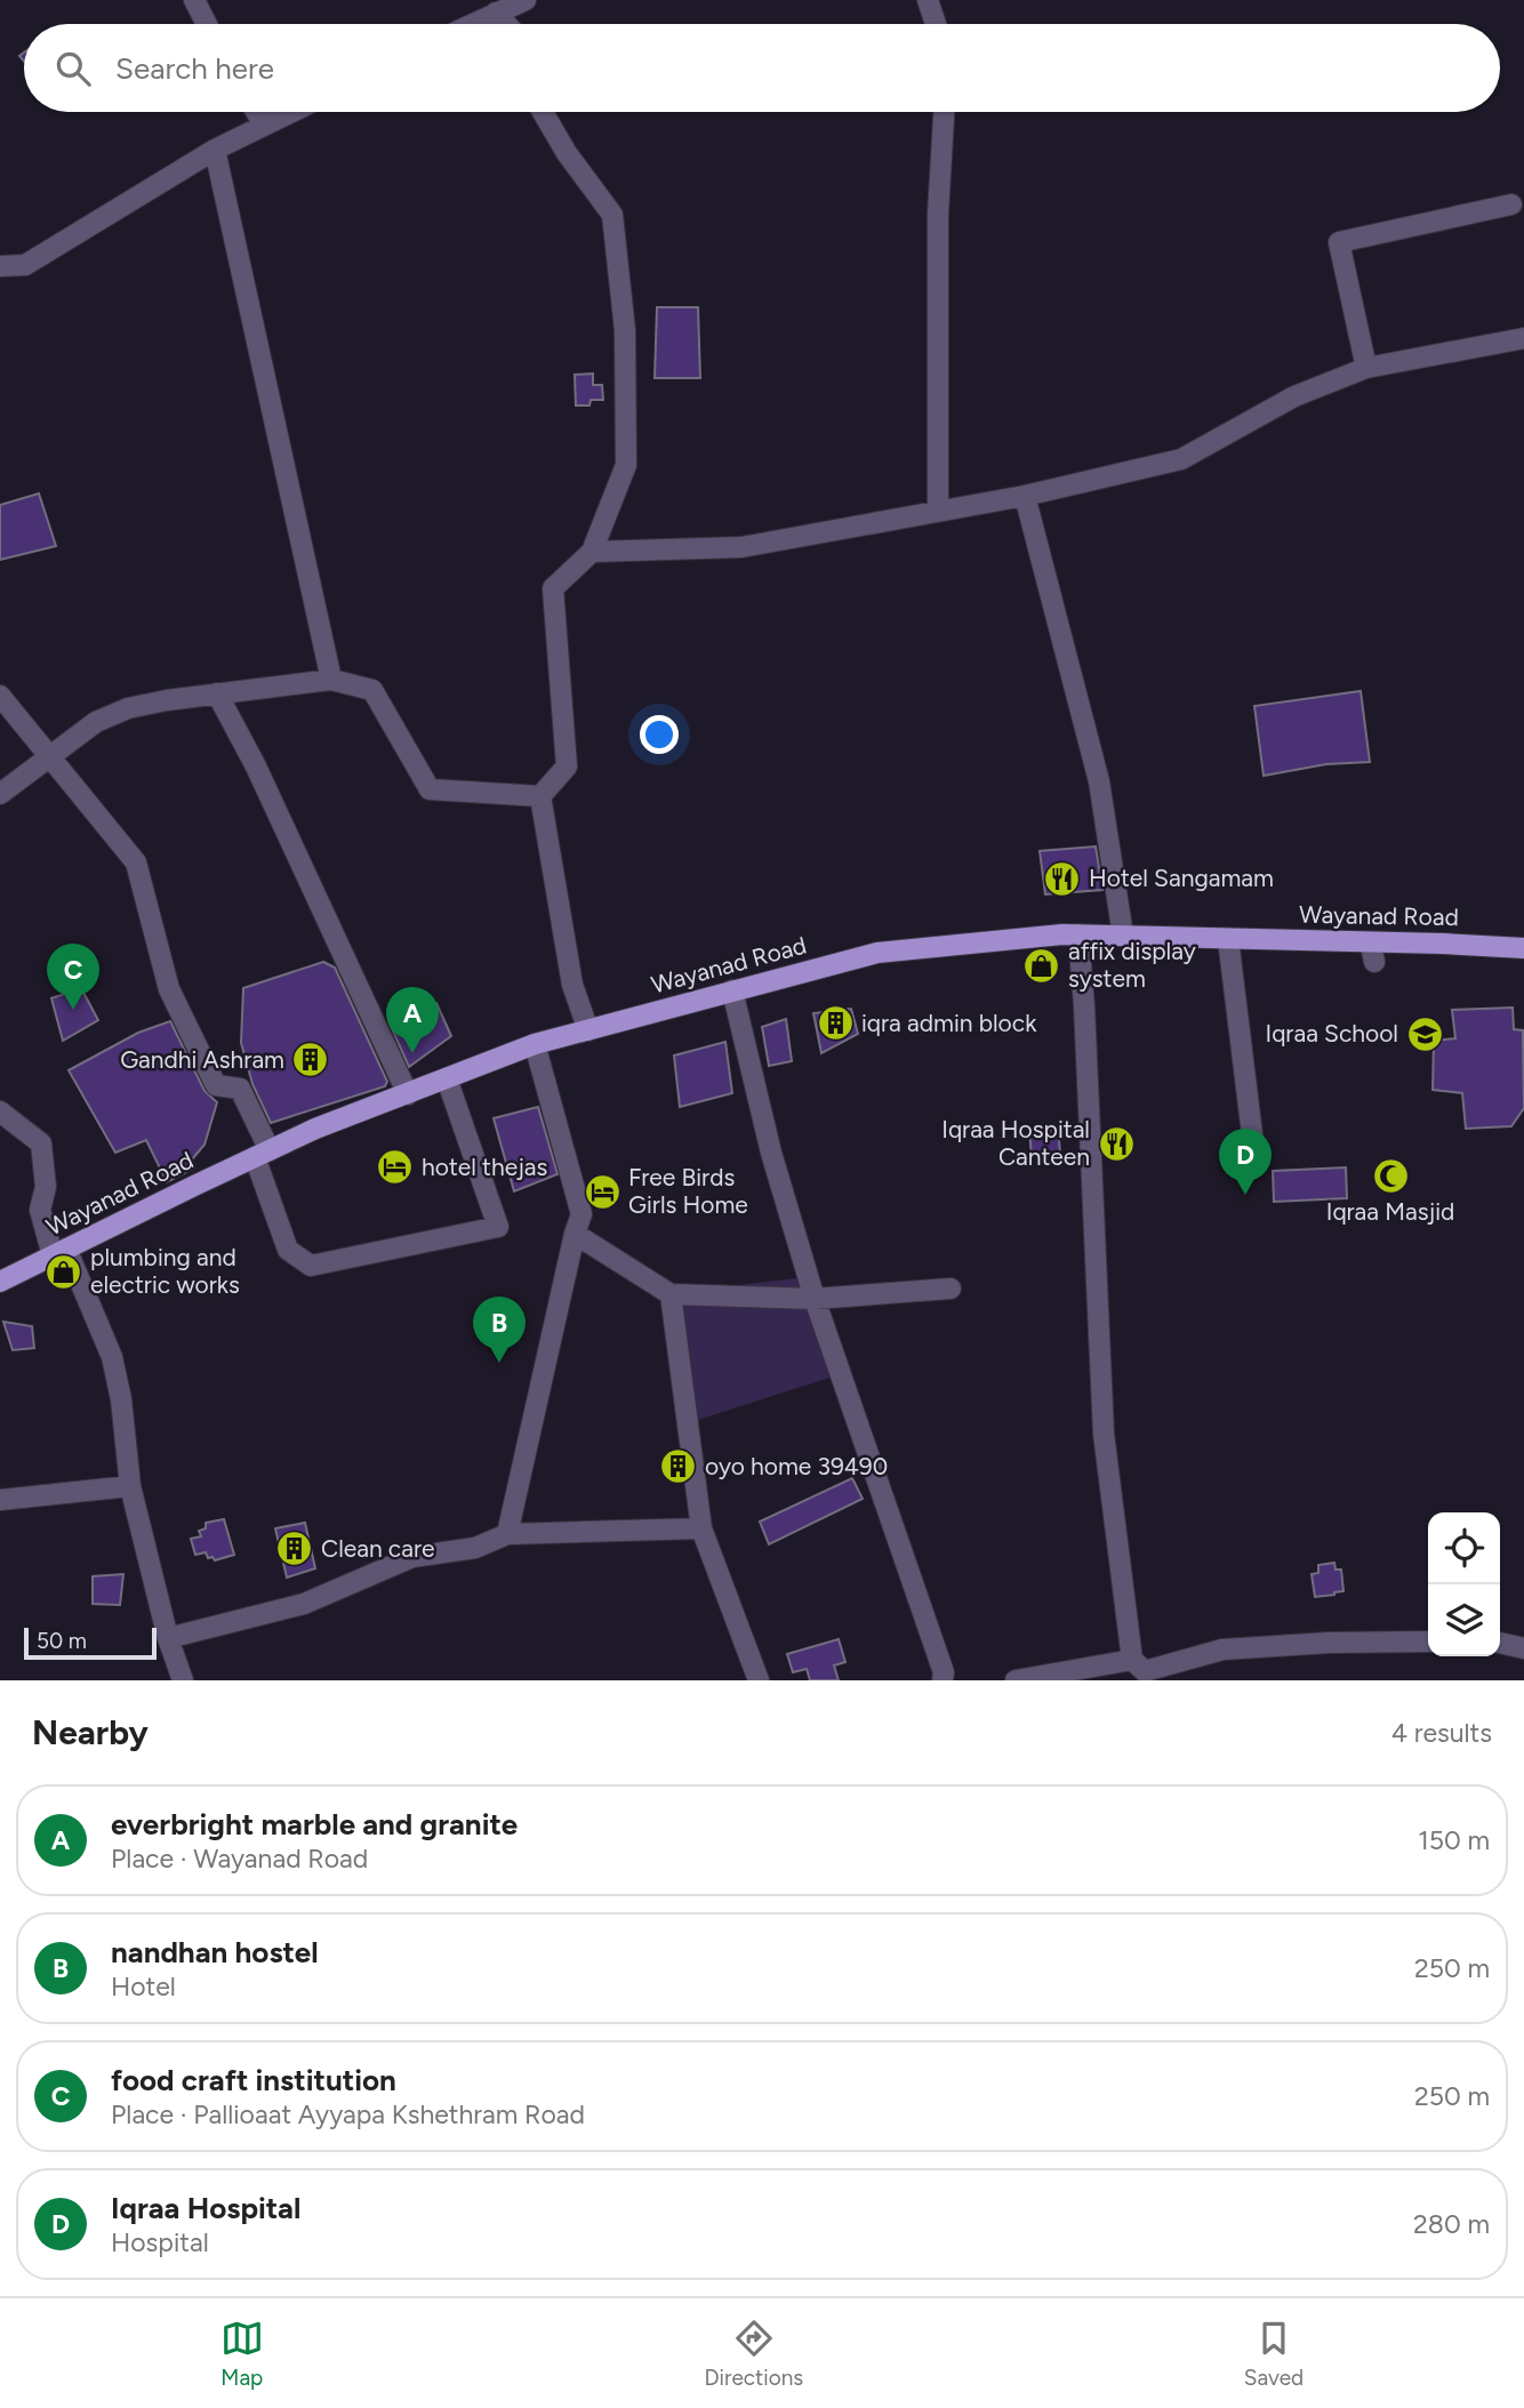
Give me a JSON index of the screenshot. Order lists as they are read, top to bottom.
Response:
{
  "streets": {
    "main road": ["Wayanad Road"]
  },
  "places": {
    "restaurant": ["Hotel Sangamam", "Iqraa Hospital Canteen"],
    "shop": ["affix display system", "plumbing and electric works"],
    "building": [
      "iqra admin block",
      "Gandhi Ashram",
      "oyo home 39490",
      "Clean care"
    ],
    "school or university": ["Iqraa School"],
    "hotel": ["hotel thejas", "Free Birds Girls Home"],
    "mosque": ["Iqraa Masjid"]
  },
  "scale_bar": "50 m",
  "page": {
    "search": "Search here",
    "pins": [
      "C",
      "A",
      "D",
      "B"
    ],
    "scale": "50 m",
    "heading": ["Nearby", "4 results"],
    "list": [
      {
        "mark": "A",
        "name": "everbright marble and granite",
        "note": "Place · Wayanad Road",
        "value": "150 m"
      },
      {
        "mark": "B",
        "name": "nandhan hostel",
        "note": "Hotel",
        "value": "250 m"
      },
      {
        "mark": "C",
        "name": "food craft institution",
        "note": "Place · Pallioaat Ayyapa Kshethram Road",
        "value": "250 m"
      },
      {
        "mark": "D",
        "name": "Iqraa Hospital",
        "note": "Hospital",
        "value": "280 m"
      }
    ],
    "nav": ["Map", "Directions", "Saved"]
  }
}
